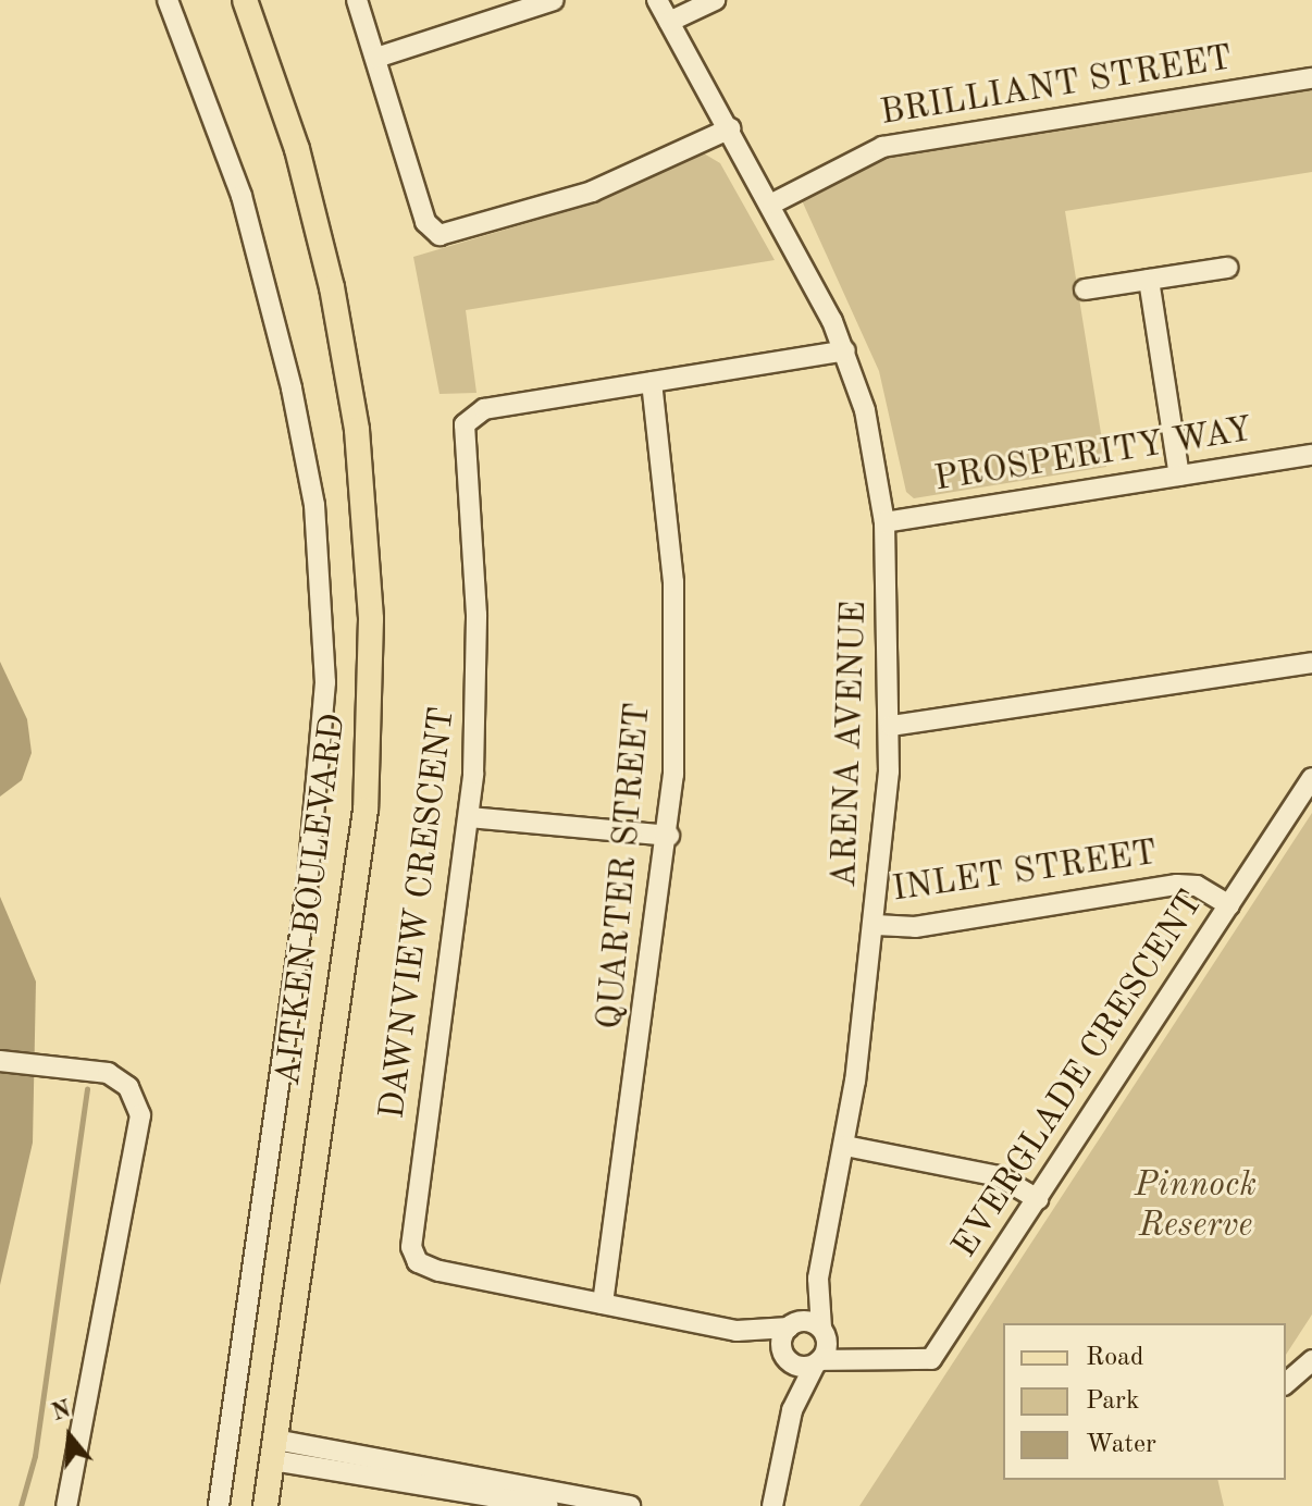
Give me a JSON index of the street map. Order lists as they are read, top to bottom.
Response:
{
  "streets": {
    "main road": ["AITKEN BOULEVARD"],
    "street": [
      "BRILLIANT STREET",
      "PROSPERITY WAY",
      "ARENA AVENUE",
      "QUARTER STREET",
      "INLET STREET",
      "DAWNVIEW CRESCENT",
      "EVERGLADE CRESCENT"
    ]
  },
  "crossings": [
    ["BRILLIANT STREET", "ARENA AVENUE"],
    ["PROSPERITY WAY", "ARENA AVENUE"],
    ["ARENA AVENUE", "INLET STREET"],
    ["ARENA AVENUE", "DAWNVIEW CRESCENT"],
    ["ARENA AVENUE", "EVERGLADE CRESCENT"],
    ["QUARTER STREET", "DAWNVIEW CRESCENT"],
    ["INLET STREET", "EVERGLADE CRESCENT"],
    ["DAWNVIEW CRESCENT", "EVERGLADE CRESCENT"]
  ],
  "parks": ["Pinnock Reserve"],
  "legend": ["Road", "Park", "Water"],
  "north": "top"
}
